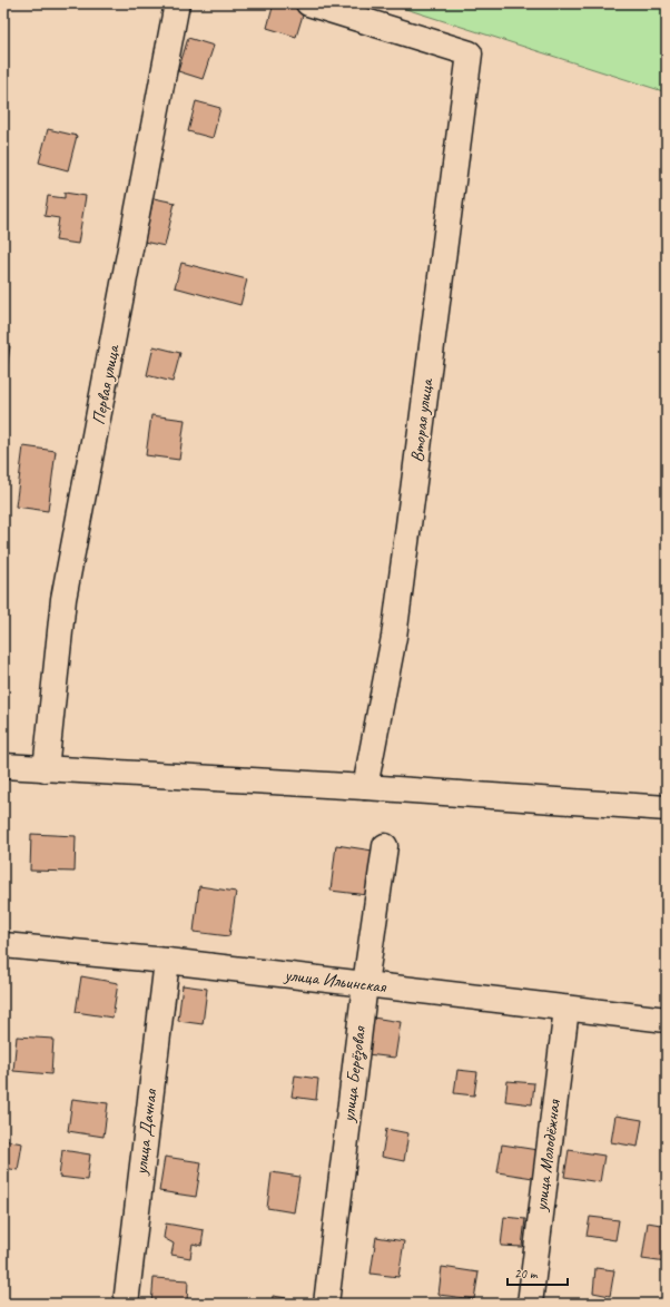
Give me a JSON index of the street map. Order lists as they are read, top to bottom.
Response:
{
  "streets": {
    "street": [
      "Первая улица",
      "Вторая улица",
      "улица Ильинская",
      "улица Берёзовая",
      "улица Дачная",
      "улица Молодёжная"
    ]
  },
  "crossings": [
    ["улица Ильинская", "улица Берёзовая"],
    ["улица Ильинская", "улица Дачная"],
    ["улица Ильинская", "улица Молодёжная"]
  ],
  "scale_bar": "20 m"
}
